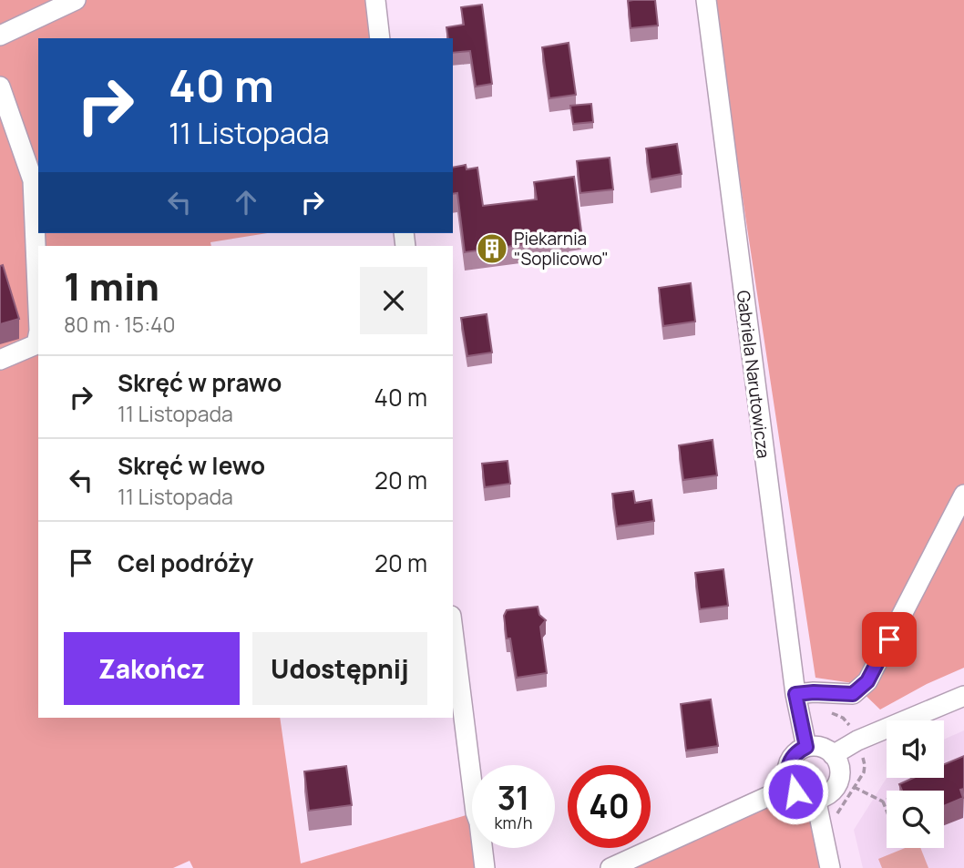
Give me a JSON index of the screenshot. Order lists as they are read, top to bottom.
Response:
{
  "streets": {
    "street": ["Gabriela Narutowicza"]
  },
  "places": {
    "building": ["Piekarnia \"Soplicowo\""]
  },
  "page": {
    "turn": ["40 m", "11 Listopada"],
    "heading": ["1 min", "80 m · 15:40"],
    "list": [
      {
        "name": "Skręć w prawo",
        "note": "11 Listopada",
        "value": "40 m"
      },
      {
        "name": "Skręć w lewo",
        "note": "11 Listopada",
        "value": "20 m"
      },
      {
        "name": "Cel podróży",
        "value": "20 m"
      }
    ],
    "buttons": ["Zakończ", "Udostępnij"],
    "speed": "31 km/h",
    "limit": "40"
  }
}
